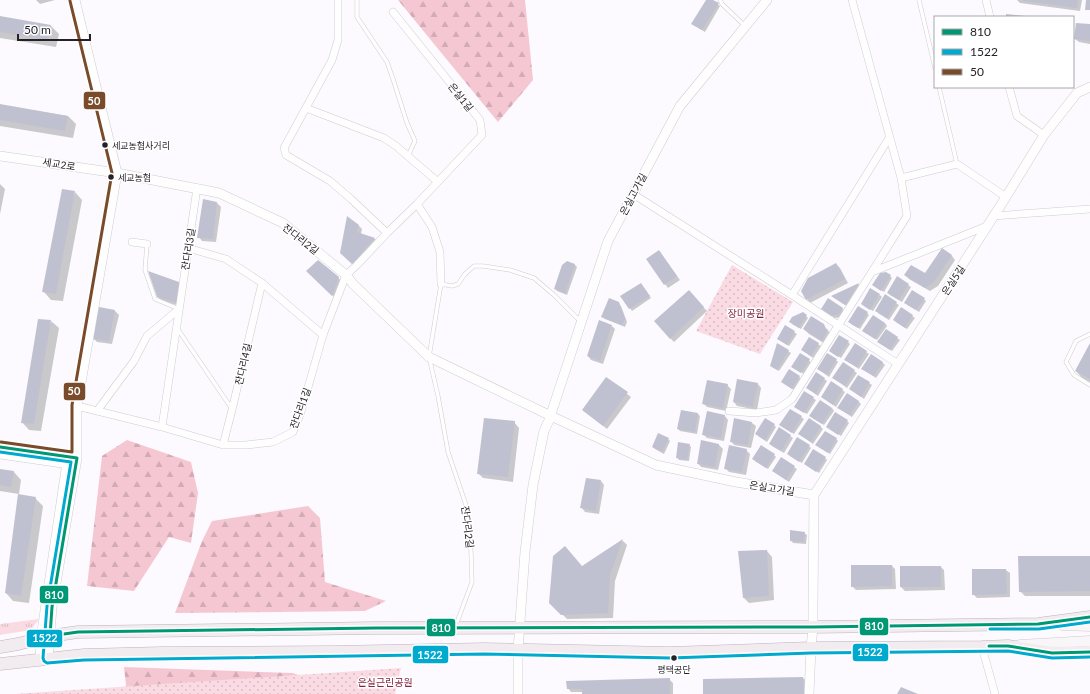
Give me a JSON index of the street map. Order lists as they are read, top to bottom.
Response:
{
  "streets": {
    "street": [
      "은실1길",
      "세교2로",
      "은실고가길",
      "잔다리2길",
      "잔다리3길",
      "은실5길",
      "잔다리4길",
      "잔다리1길"
    ]
  },
  "crossings": [
    ["은실1길", "잔다리1길"],
    ["세교2로", "잔다리2길"],
    ["은실고가길", "잔다리2길"],
    ["은실고가길", "은실5길"],
    ["잔다리2길", "잔다리3길"],
    ["잔다리2길", "잔다리1길"],
    ["잔다리3길", "잔다리1길"],
    ["잔다리4길", "잔다리1길"]
  ],
  "parks": ["장미공원", "은실근린공원"],
  "places": ["세교농협사거리", "세교농협", "평택공단"],
  "lines": ["transit line 50", "transit line 810", "transit line 1522"],
  "legend": ["810", "1522", "50"],
  "scale_bar": "50 m"
}
